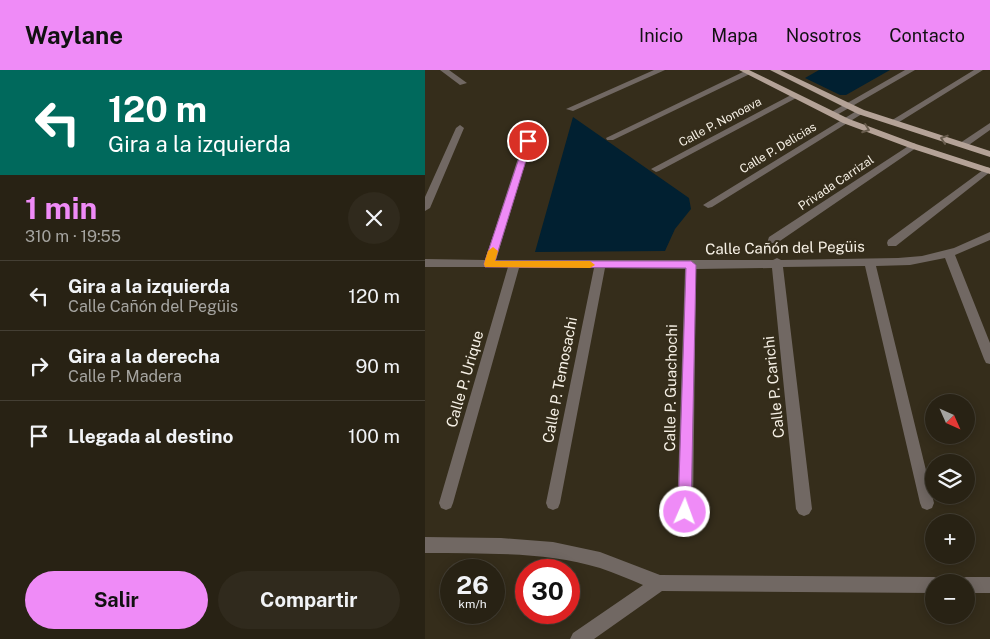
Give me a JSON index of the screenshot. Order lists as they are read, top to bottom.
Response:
{
  "streets": {
    "street": [
      "Calle P. Nonoava",
      "Calle P. Delicias",
      "Privada Carrizal",
      "Calle Cañón del Pegüis",
      "Calle P. Urique",
      "Calle P. Temosachi",
      "Calle P. Carichi",
      "Calle P. Guachochi"
    ]
  },
  "crossings": [
    ["Calle Cañón del Pegüis", "Calle P. Urique"],
    ["Calle Cañón del Pegüis", "Calle P. Temosachi"],
    ["Calle Cañón del Pegüis", "Calle P. Carichi"],
    ["Calle Cañón del Pegüis", "Calle P. Guachochi"]
  ],
  "north": "bottom right",
  "page": {
    "header": "Waylane",
    "nav": [
      "Inicio",
      "Mapa",
      "Nosotros",
      "Contacto"
    ],
    "turn": ["120 m", "Gira a la izquierda"],
    "heading": ["1 min", "310 m · 19:55"],
    "list": [
      {
        "name": "Gira a la izquierda",
        "note": "Calle Cañón del Pegüis",
        "value": "120 m"
      },
      {
        "name": "Gira a la derecha",
        "note": "Calle P. Madera",
        "value": "90 m"
      },
      {
        "name": "Llegada al destino",
        "value": "100 m"
      }
    ],
    "map_buttons": ["+", "−"],
    "speed": "26 km/h",
    "limit": "30",
    "buttons": ["Salir", "Compartir"]
  }
}
